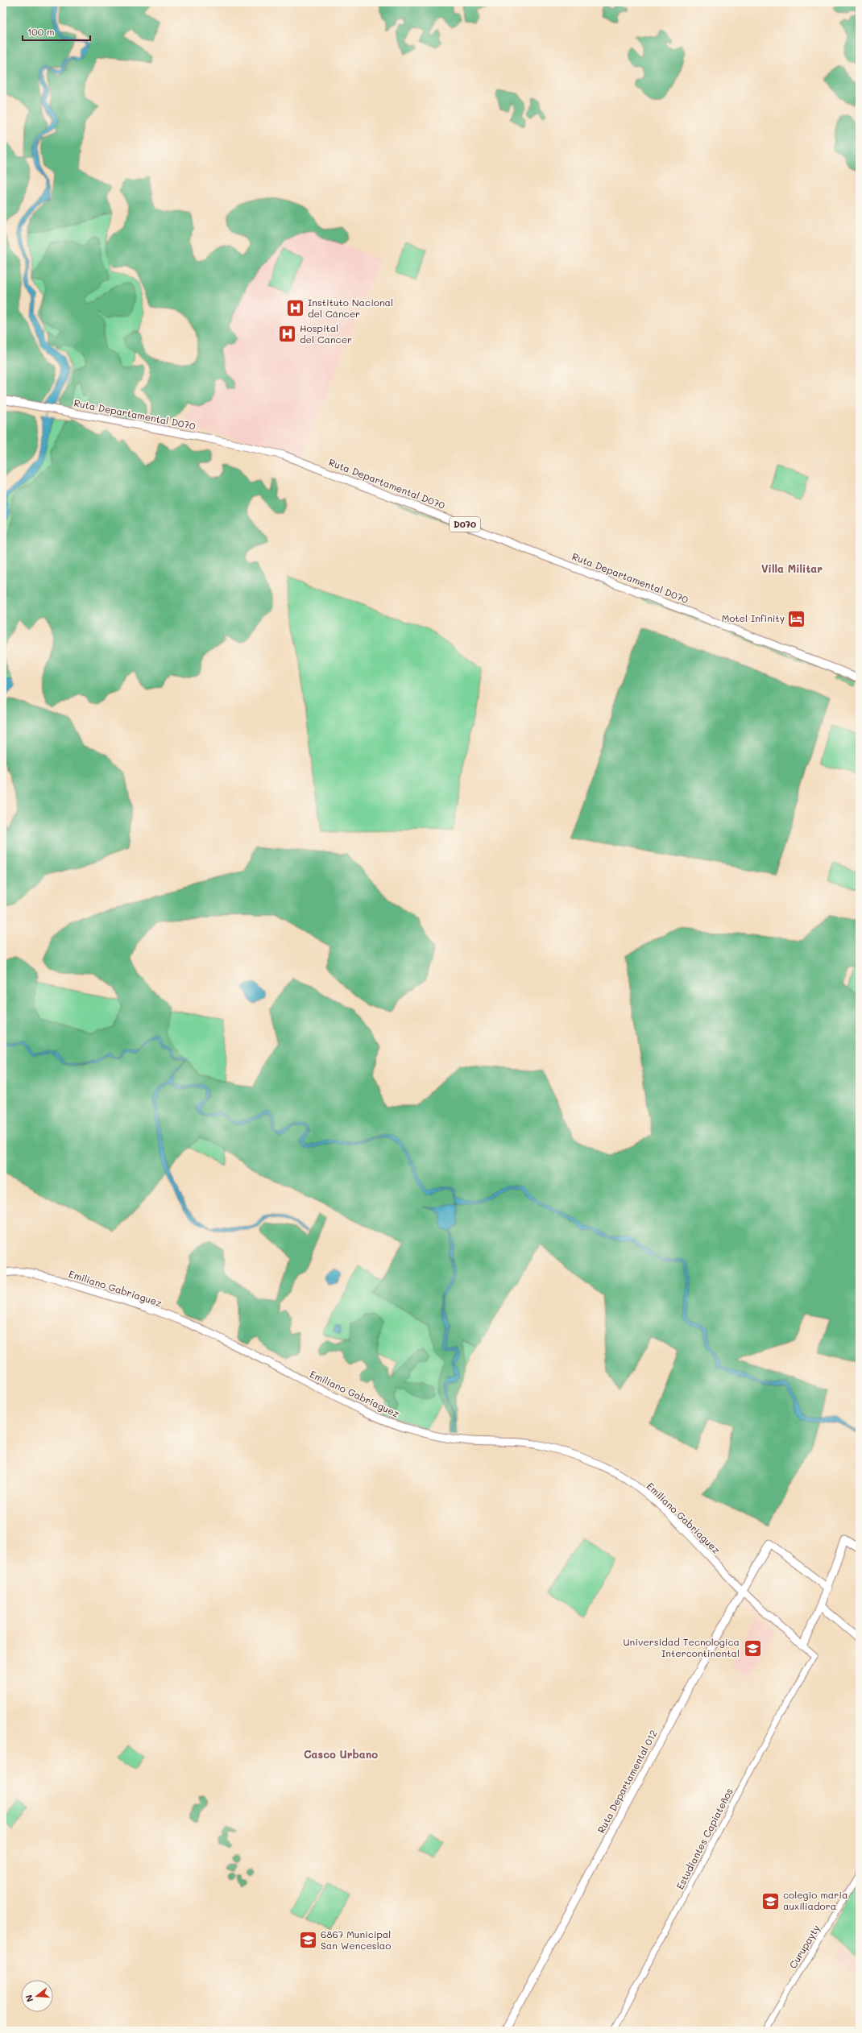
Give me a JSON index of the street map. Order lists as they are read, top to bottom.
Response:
{
  "streets": {
    "main road": [
      "Ruta Departamental D070",
      "D070",
      "Emiliano Gabriaguez",
      "Ruta Departamental 012"
    ],
    "street": ["Estudiantes Capiateños", "Curupayty"]
  },
  "crossings": [
    ["Emiliano Gabriaguez", "Ruta Departamental 012"],
    ["Emiliano Gabriaguez", "Estudiantes Capiateños"]
  ],
  "districts": ["Villa Militar", "Casco Urbano"],
  "places": {
    "hospital": ["Instituto Nacional del Cáncer", "Hospital del Cancer"],
    "hotel": ["Motel Infinity"],
    "school or university": ["Universidad Tecnologica Intercontinental", "colegio maria auxiliadora", "6867 Municipal San Wenceslao"]
  },
  "scale_bar": "100 m",
  "north": "left"
}
